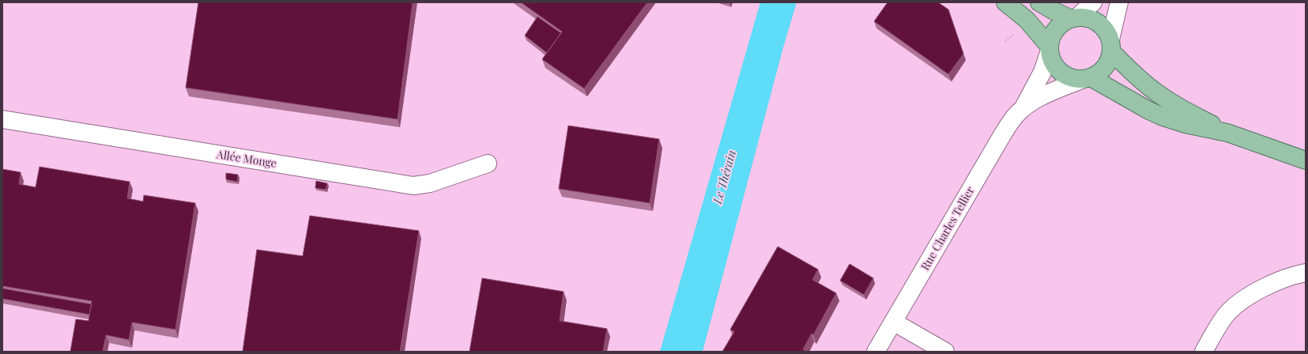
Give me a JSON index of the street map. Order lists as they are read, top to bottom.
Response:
{
  "streets": {
    "street": ["Allée Monge", "Rue Charles Tellier"]
  },
  "water": ["Le Thérain"]
}
